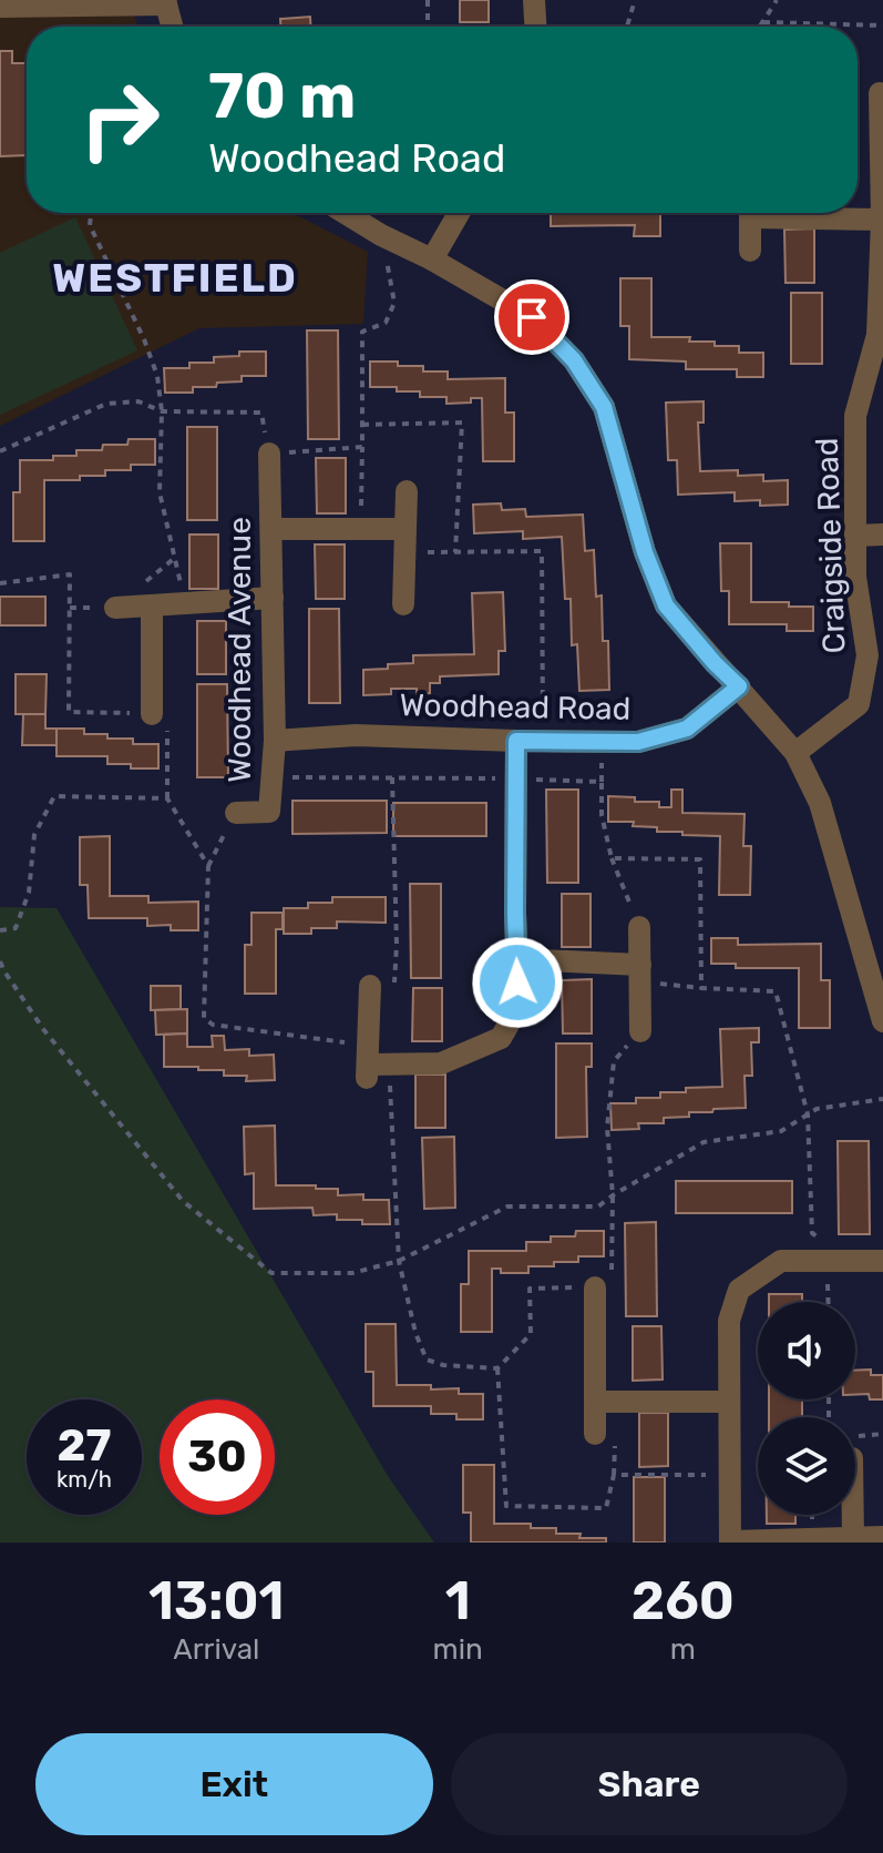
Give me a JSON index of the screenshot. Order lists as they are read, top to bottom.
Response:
{
  "streets": {
    "street": ["Craigside Road", "Woodhead Avenue", "Woodhead Road"]
  },
  "crossings": [
    ["Woodhead Avenue", "Woodhead Road"]
  ],
  "districts": ["WESTFIELD"],
  "page": {
    "turn": ["70 m", "Woodhead Road"],
    "speed": "27 km/h",
    "limit": "30",
    "eta": [
      "13:01",
      "Arrival",
      "1",
      "min",
      "260",
      "m"
    ],
    "buttons": ["Exit", "Share"]
  }
}
